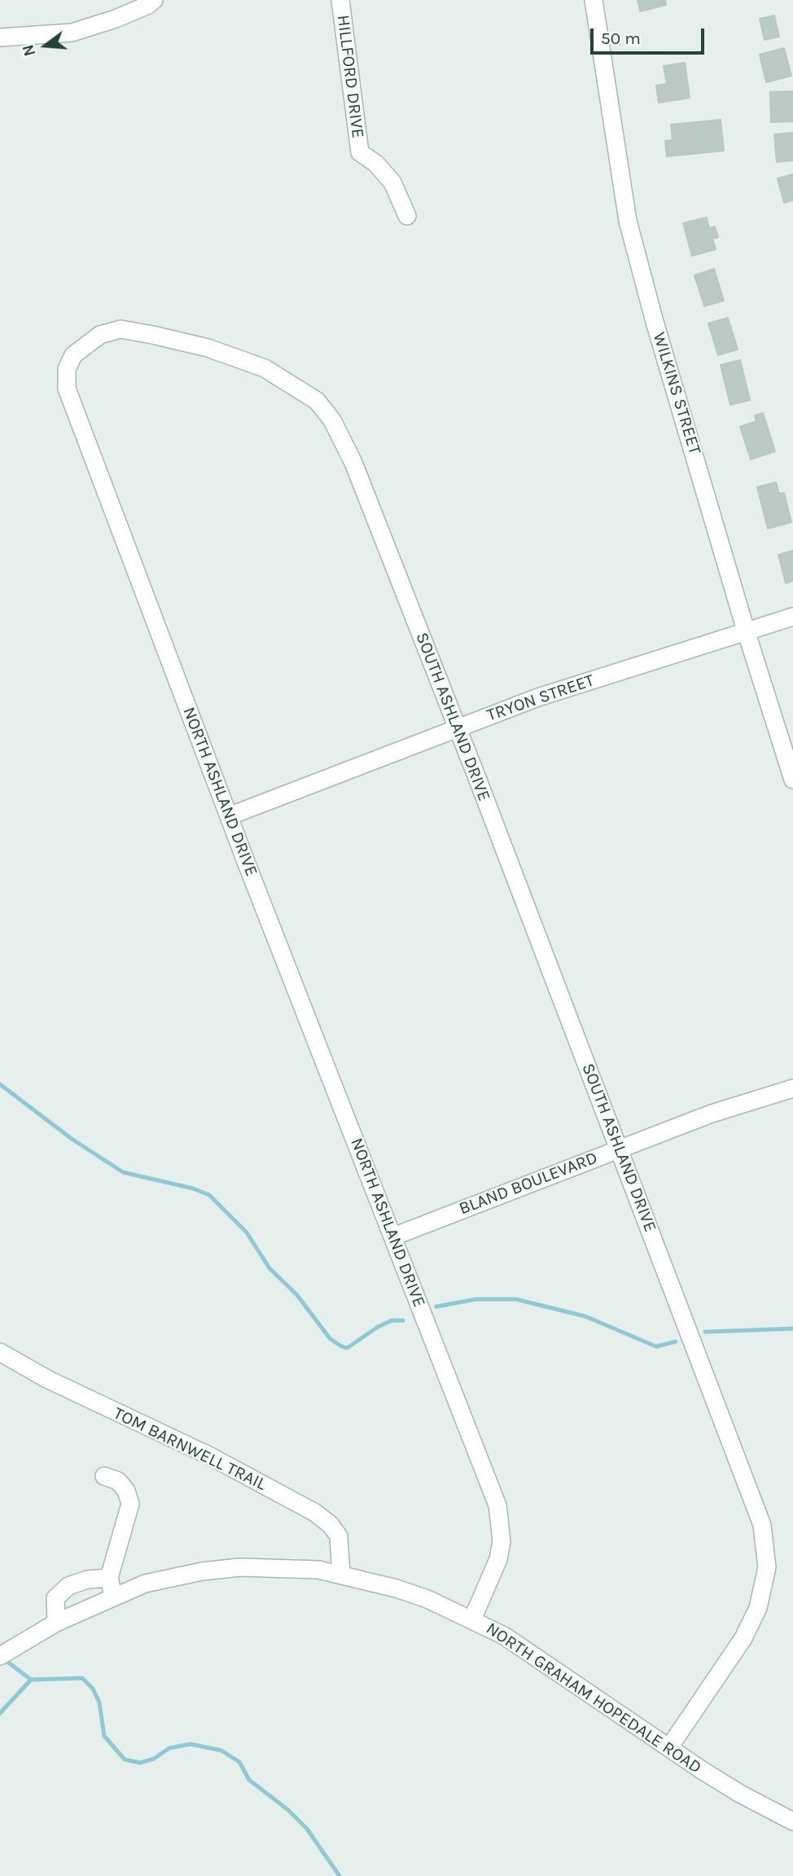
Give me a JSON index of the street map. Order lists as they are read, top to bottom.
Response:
{
  "streets": {
    "street": [
      "HILLFORD DRIVE",
      "WILKINS STREET",
      "TRYON STREET",
      "SOUTH ASHLAND DRIVE",
      "NORTH ASHLAND DRIVE",
      "BLAND BOULEVARD",
      "TOM BARNWELL TRAIL",
      "NORTH GRAHAM HOPEDALE ROAD"
    ]
  },
  "crossings": [
    ["WILKINS STREET", "TRYON STREET"],
    ["TRYON STREET", "SOUTH ASHLAND DRIVE"],
    ["TRYON STREET", "NORTH ASHLAND DRIVE"],
    ["SOUTH ASHLAND DRIVE", "NORTH ASHLAND DRIVE"],
    ["SOUTH ASHLAND DRIVE", "BLAND BOULEVARD"],
    ["SOUTH ASHLAND DRIVE", "NORTH GRAHAM HOPEDALE ROAD"],
    ["NORTH ASHLAND DRIVE", "BLAND BOULEVARD"],
    ["NORTH ASHLAND DRIVE", "NORTH GRAHAM HOPEDALE ROAD"],
    ["TOM BARNWELL TRAIL", "NORTH GRAHAM HOPEDALE ROAD"]
  ],
  "scale_bar": "50 m",
  "north": "left"
}
